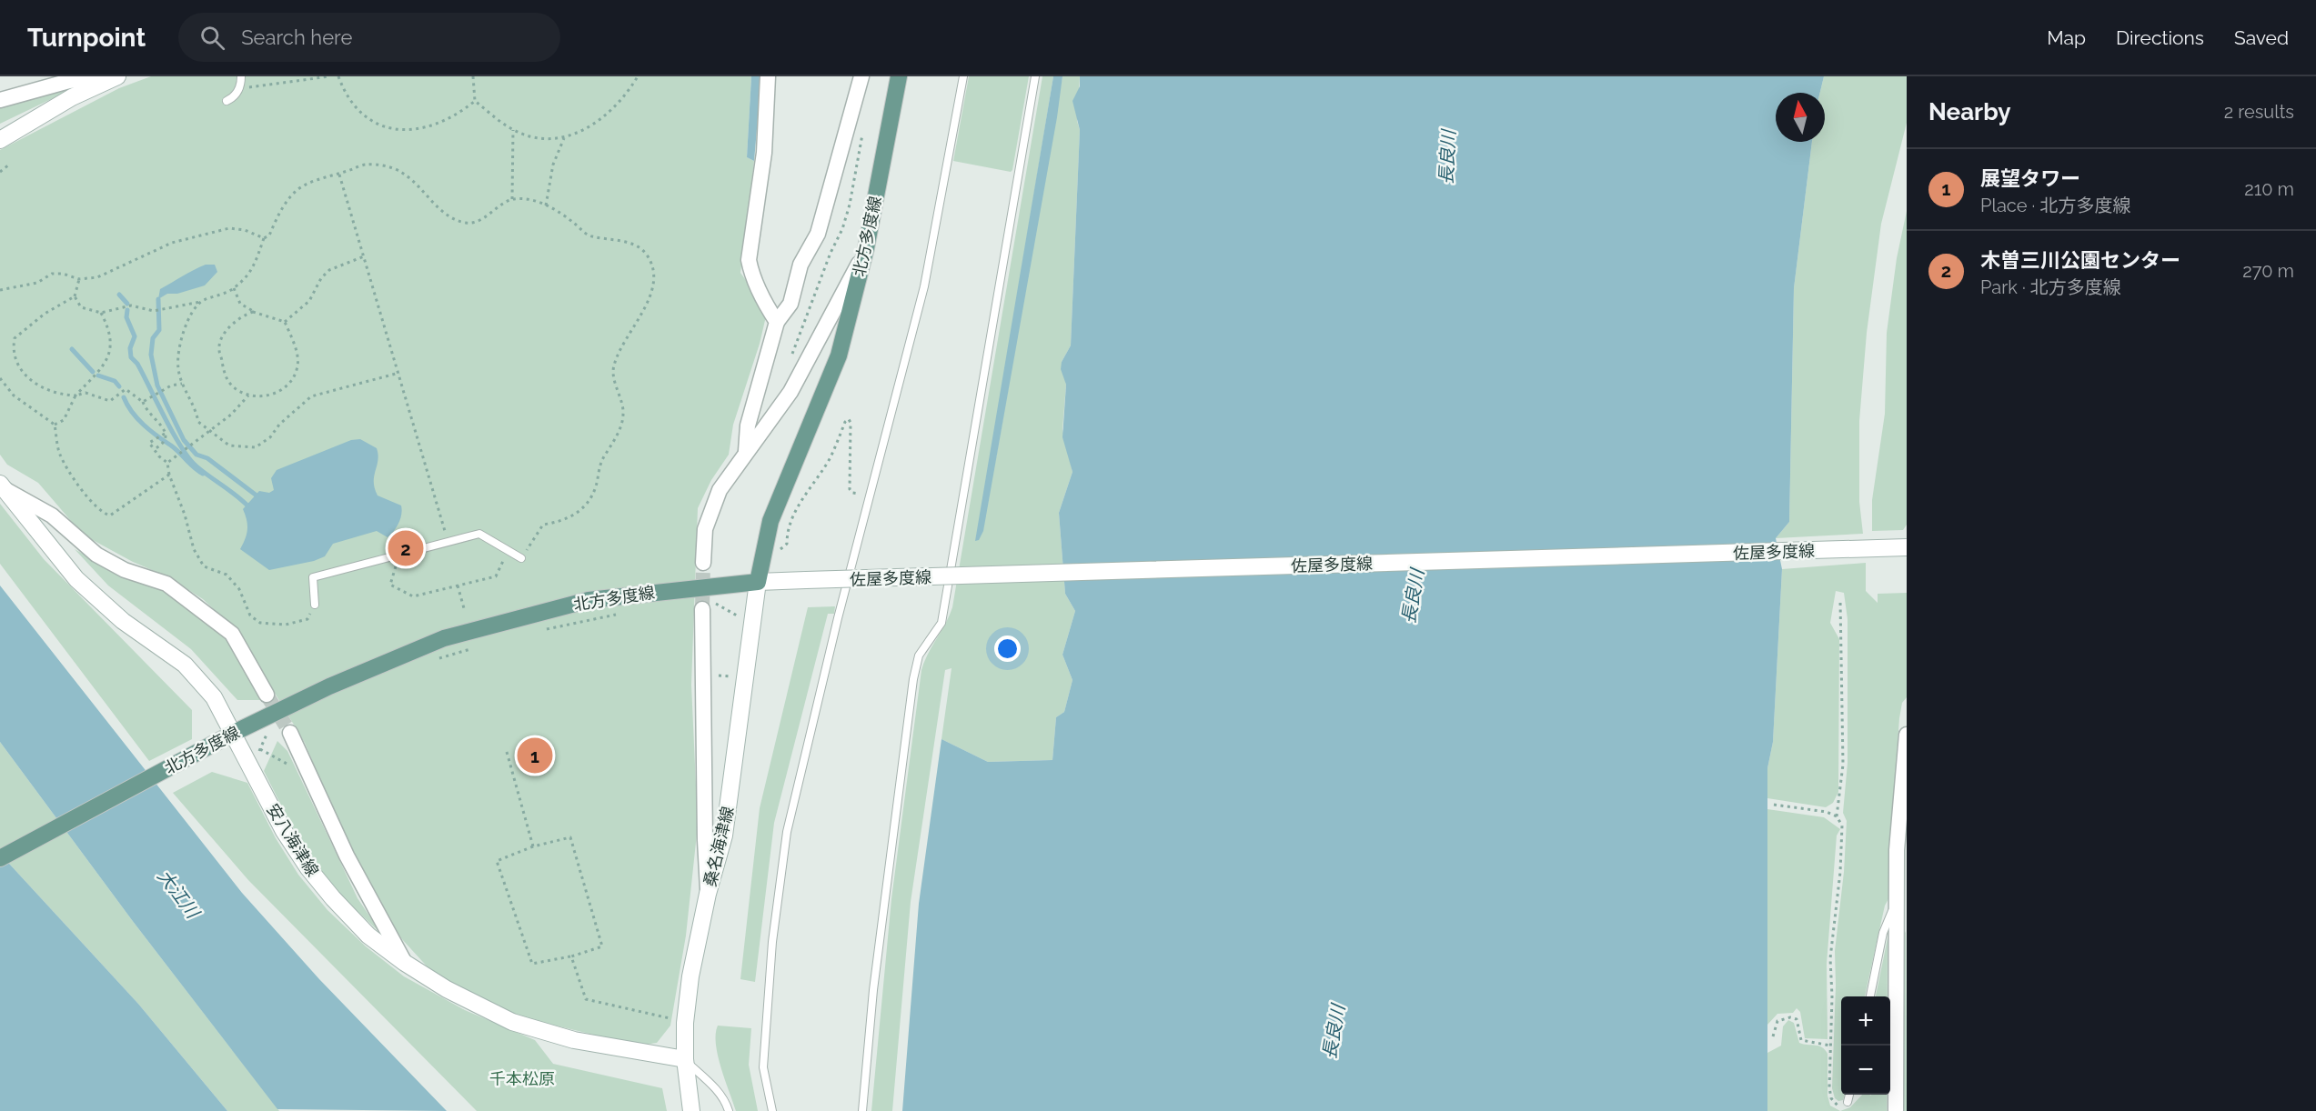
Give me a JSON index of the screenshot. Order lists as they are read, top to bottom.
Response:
{
  "streets": {
    "main road": [
      "北方多度線",
      "佐屋多度線",
      "安八海津線",
      "桑名海津線"
    ]
  },
  "crossings": [
    ["北方多度線", "佐屋多度線"],
    ["北方多度線", "安八海津線"],
    ["北方多度線", "桑名海津線"],
    ["佐屋多度線", "桑名海津線"],
    ["安八海津線", "桑名海津線"]
  ],
  "water": ["長良川", "大江川"],
  "parks": ["千本松原"],
  "north": "top",
  "page": {
    "header": "Turnpoint",
    "search": "Search here",
    "nav": ["Map", "Directions", "Saved"],
    "heading": ["Nearby", "2 results"],
    "list": [
      {
        "mark": "1",
        "name": "展望タワー",
        "note": "Place · 北方多度線",
        "value": "210 m"
      },
      {
        "mark": "2",
        "name": "木曽三川公園センター",
        "note": "Park · 北方多度線",
        "value": "270 m"
      }
    ],
    "pins": ["2", "1"],
    "map_buttons": ["+", "−"]
  }
}
